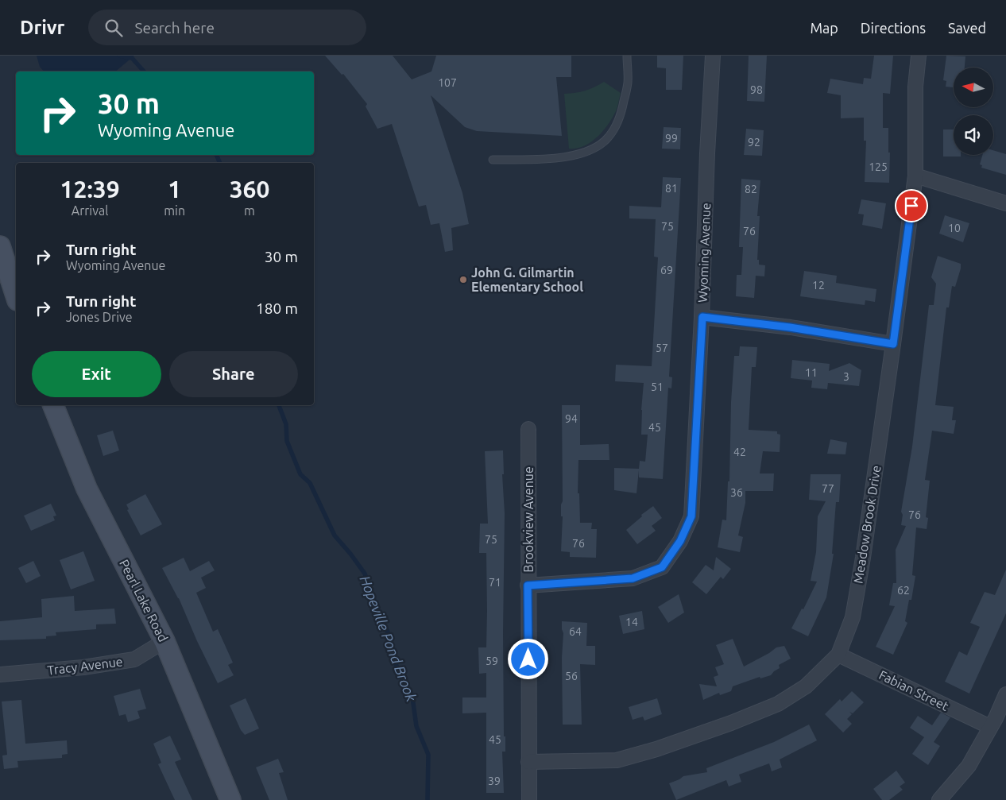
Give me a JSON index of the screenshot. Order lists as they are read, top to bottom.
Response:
{
  "streets": {
    "main road": ["Pearl Lake Road"],
    "street": [
      "Wyoming Avenue",
      "Brookview Avenue",
      "Meadow Brook Drive",
      "Tracy Avenue",
      "Fabian Street"
    ]
  },
  "crossings": [
    ["Wyoming Avenue", "Brookview Avenue"],
    ["Brookview Avenue", "Meadow Brook Drive"],
    ["Meadow Brook Drive", "Fabian Street"],
    ["Pearl Lake Road", "Tracy Avenue"]
  ],
  "water": ["Hopeville Pond Brook"],
  "places": ["John G. Gilmartin Elementary School"],
  "house_numbers": [
    "107",
    "98",
    "99",
    "92",
    "125",
    "81",
    "82",
    "75",
    "10",
    "76",
    "69",
    "12",
    "57",
    "11",
    "3",
    "51",
    "94",
    "45",
    "42",
    "77",
    "36",
    "76",
    "75",
    "76",
    "71",
    "62",
    "14",
    "64",
    "59",
    "56",
    "45",
    "39"
  ],
  "north": "left",
  "page": {
    "header": "Drivr",
    "search": "Search here",
    "nav": ["Map", "Directions", "Saved"],
    "turn": ["30 m", "Wyoming Avenue"],
    "eta": [
      "12:39",
      "Arrival",
      "1",
      "min",
      "360",
      "m"
    ],
    "list": [
      {
        "name": "Turn right",
        "note": "Wyoming Avenue",
        "value": "30 m"
      },
      {
        "name": "Turn right",
        "note": "Jones Drive",
        "value": "180 m"
      }
    ],
    "buttons": ["Exit", "Share"]
  }
}
